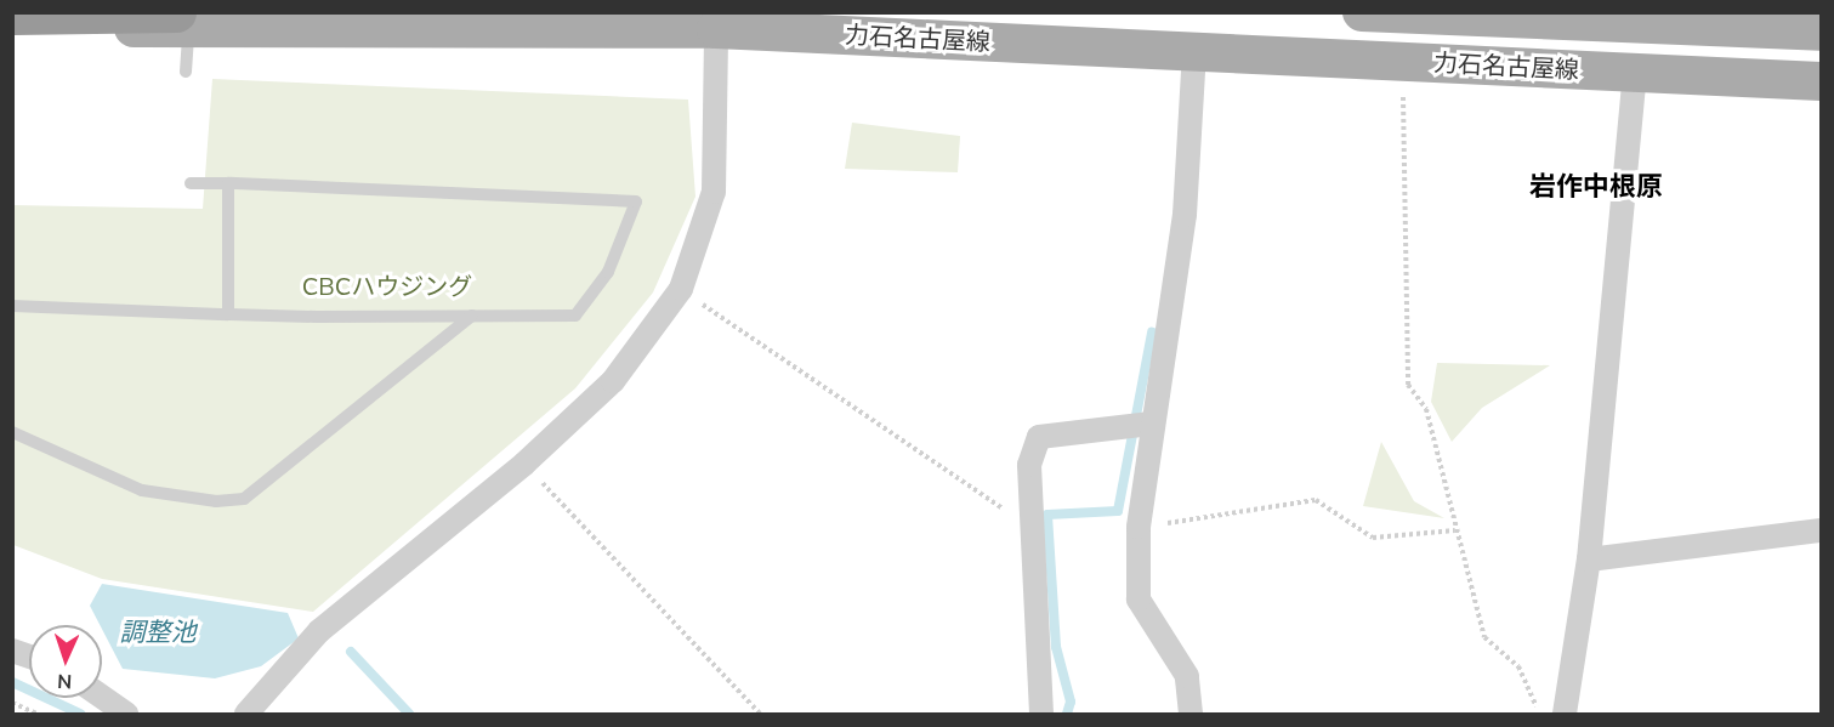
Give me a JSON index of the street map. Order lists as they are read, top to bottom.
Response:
{
  "streets": {
    "main road": ["力石名古屋線"]
  },
  "districts": ["岩作中根原"],
  "water": ["調整池"],
  "parks": ["CBCハウジング"],
  "north": "bottom"
}
